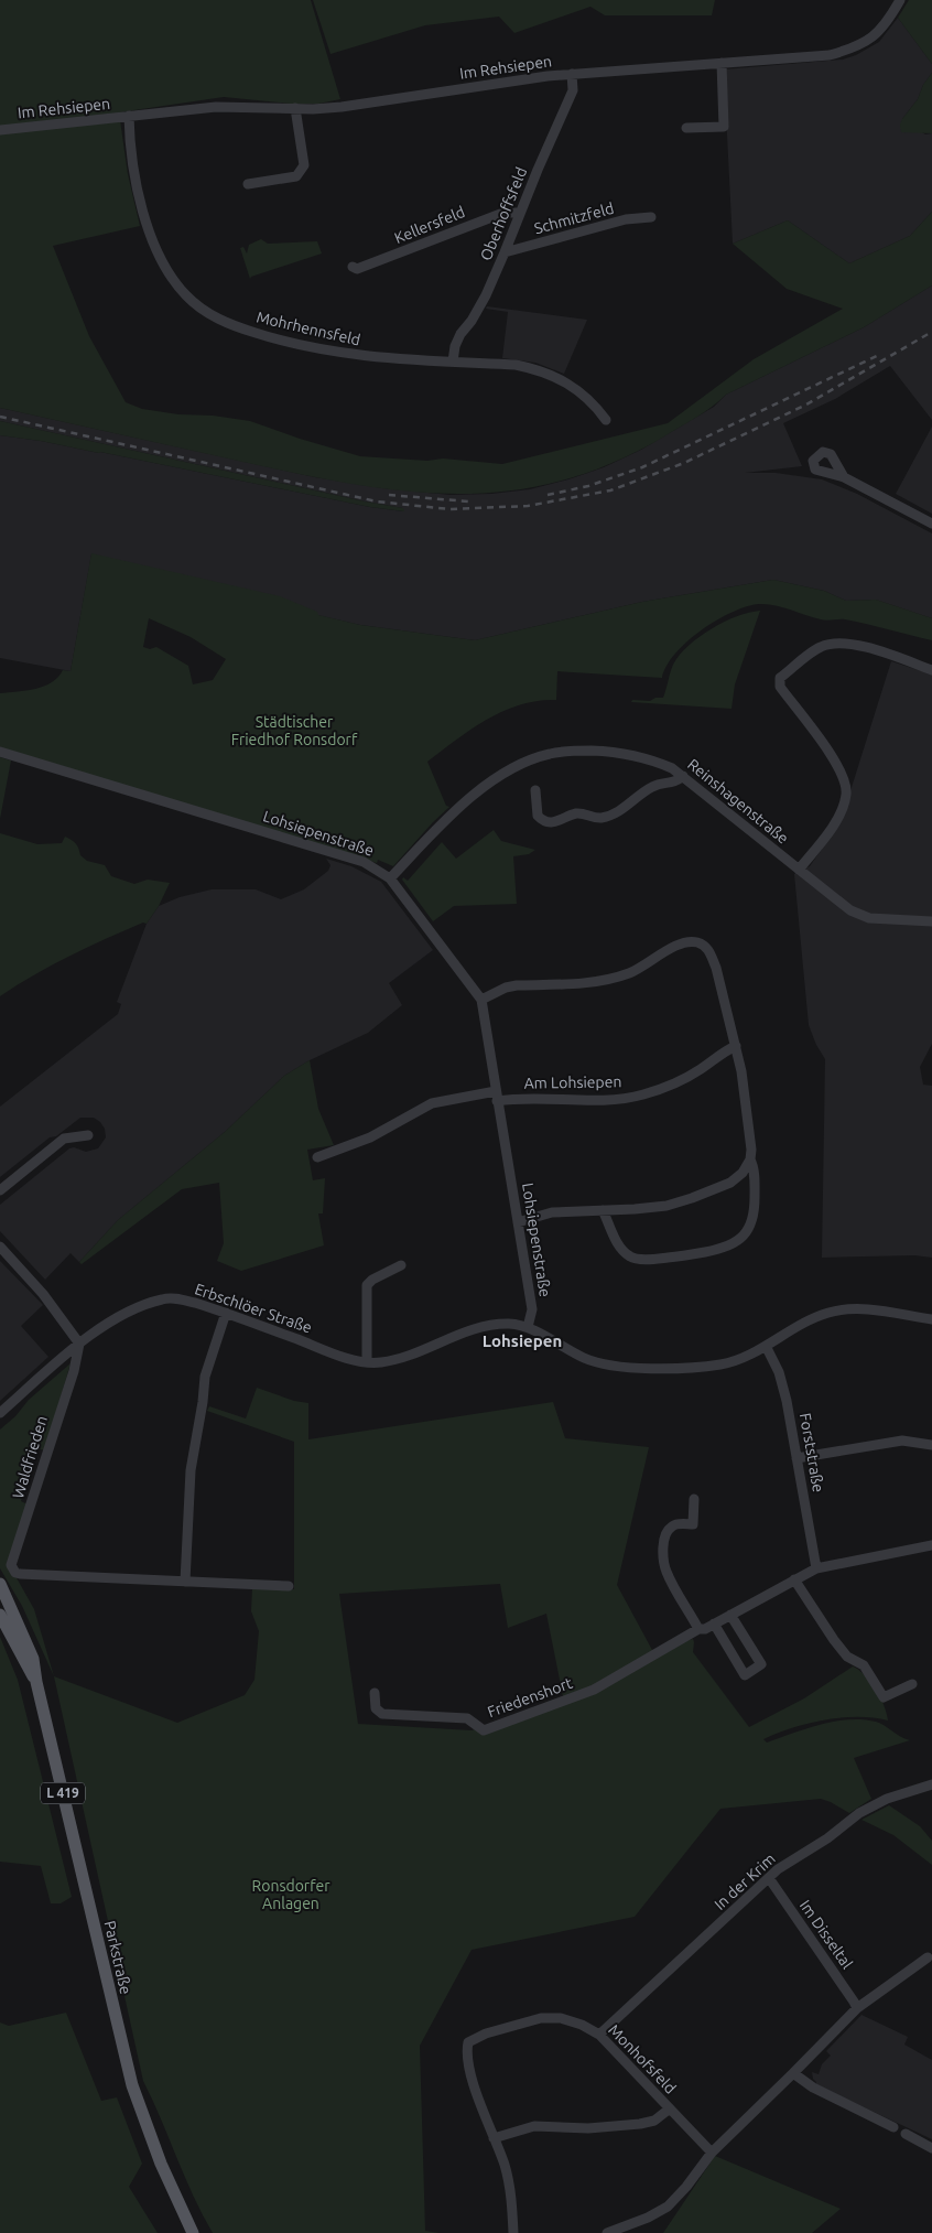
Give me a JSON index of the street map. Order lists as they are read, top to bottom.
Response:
{
  "streets": {
    "main road": ["L 419", "Parkstraße"],
    "street": [
      "Im Rehsiepen",
      "Oberhoffsfeld",
      "Schmitzfeld",
      "Kellersfeld",
      "Mohrhennsfeld",
      "Reinshagenstraße",
      "Lohsiepenstraße",
      "Am Lohsiepen",
      "Erbschlöer Straße",
      "Forststraße",
      "Waldfrieden",
      "Friedenshort",
      "In der Krim",
      "Im Disseltal",
      "Monhofsfeld"
    ]
  },
  "crossings": [
    ["Im Rehsiepen", "Oberhoffsfeld"],
    ["Im Rehsiepen", "Mohrhennsfeld"],
    ["Oberhoffsfeld", "Schmitzfeld"],
    ["Oberhoffsfeld", "Kellersfeld"],
    ["Oberhoffsfeld", "Mohrhennsfeld"],
    ["Reinshagenstraße", "Lohsiepenstraße"],
    ["Lohsiepenstraße", "Am Lohsiepen"],
    ["Lohsiepenstraße", "Erbschlöer Straße"],
    ["Erbschlöer Straße", "Forststraße"],
    ["Erbschlöer Straße", "Waldfrieden"],
    ["Forststraße", "Friedenshort"],
    ["In der Krim", "Im Disseltal"],
    ["In der Krim", "Monhofsfeld"]
  ],
  "districts": ["Lohsiepen"],
  "parks": ["Städtischer Friedhof Ronsdorf", "Ronsdorfer Anlagen"]
}
